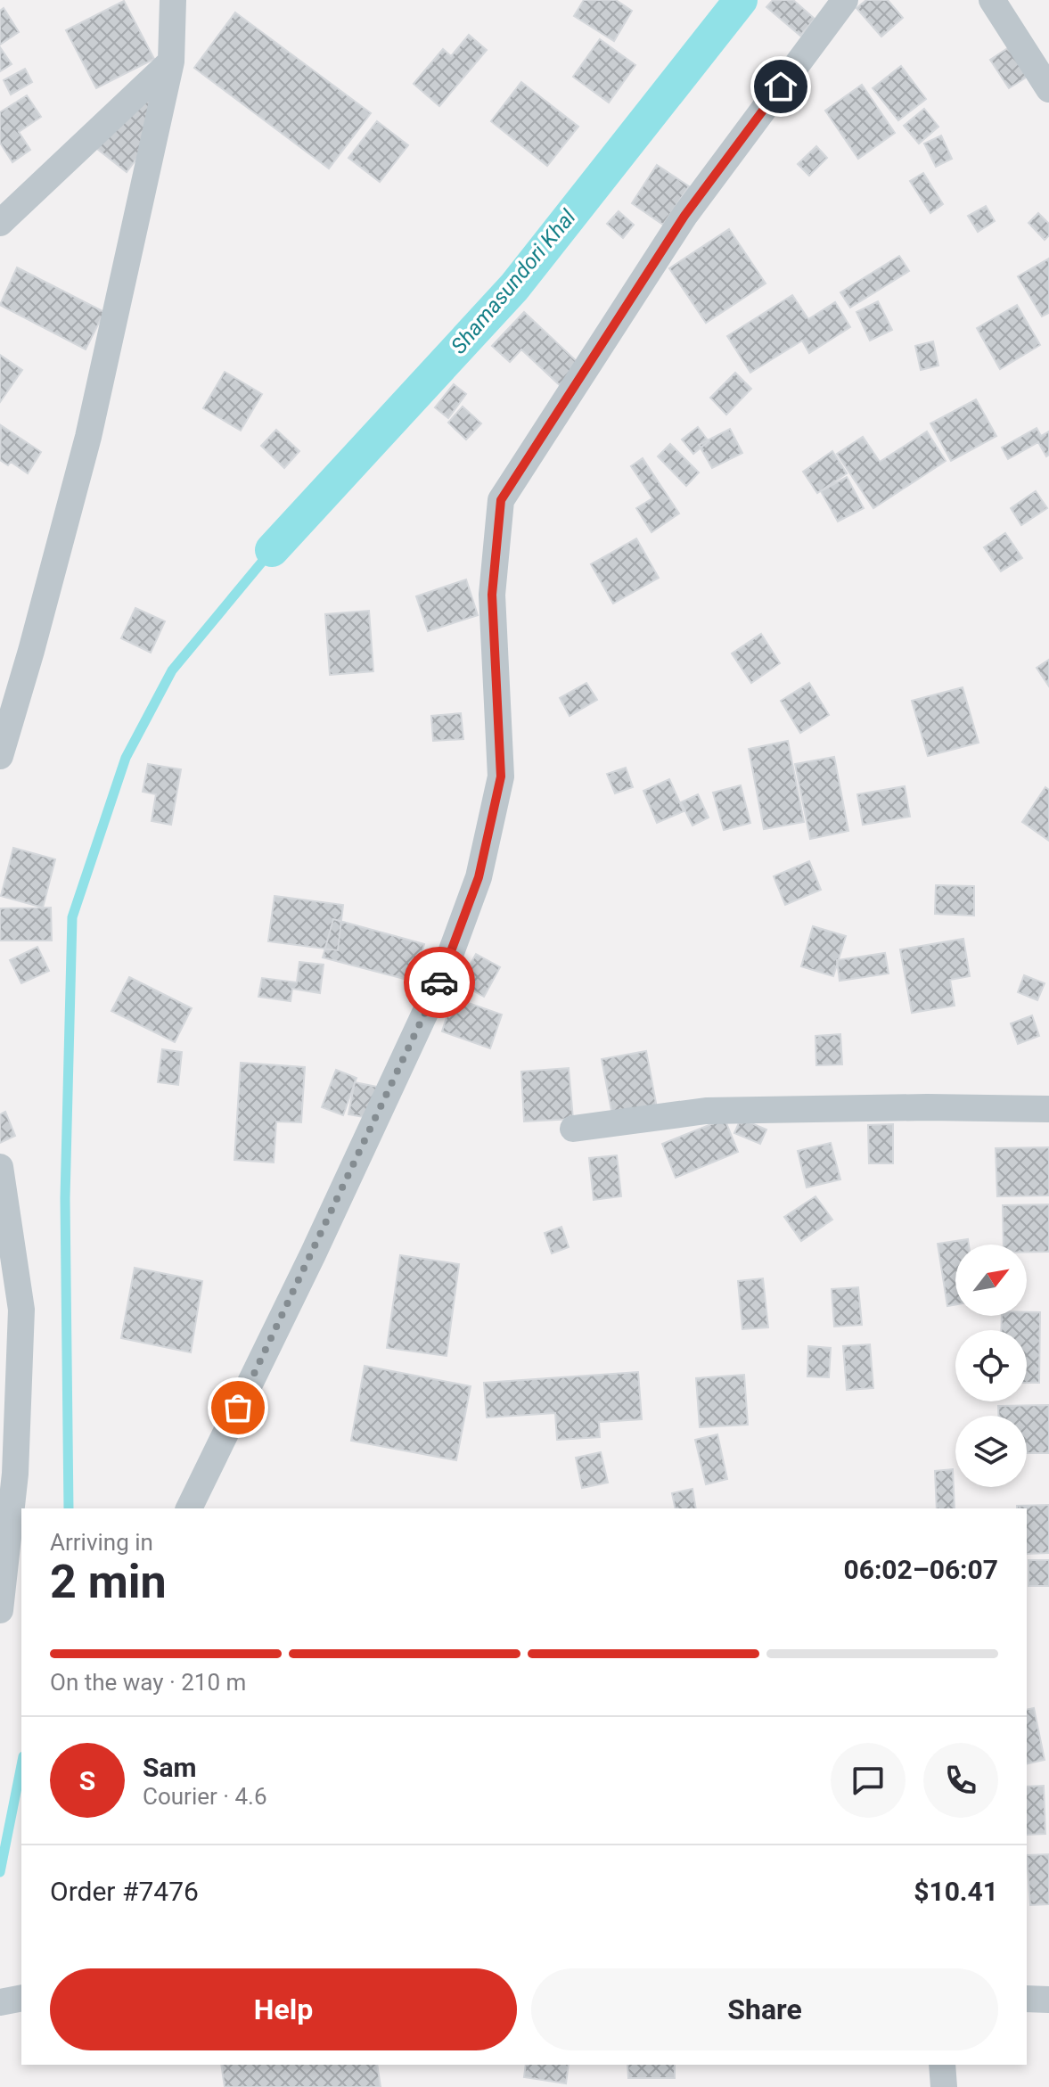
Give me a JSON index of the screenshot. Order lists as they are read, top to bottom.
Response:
{
  "water": ["Shamasundori Khal"],
  "north": "top right",
  "page": {
    "heading": ["2 min", "Arriving in", "06:02–06:07"],
    "panel": [
      "Sam",
      "Courier · 4.6",
      "Order #7476",
      "$10.41"
    ],
    "bar": "On the way · 210 m",
    "round": "S",
    "buttons": ["Help", "Share"]
  }
}
